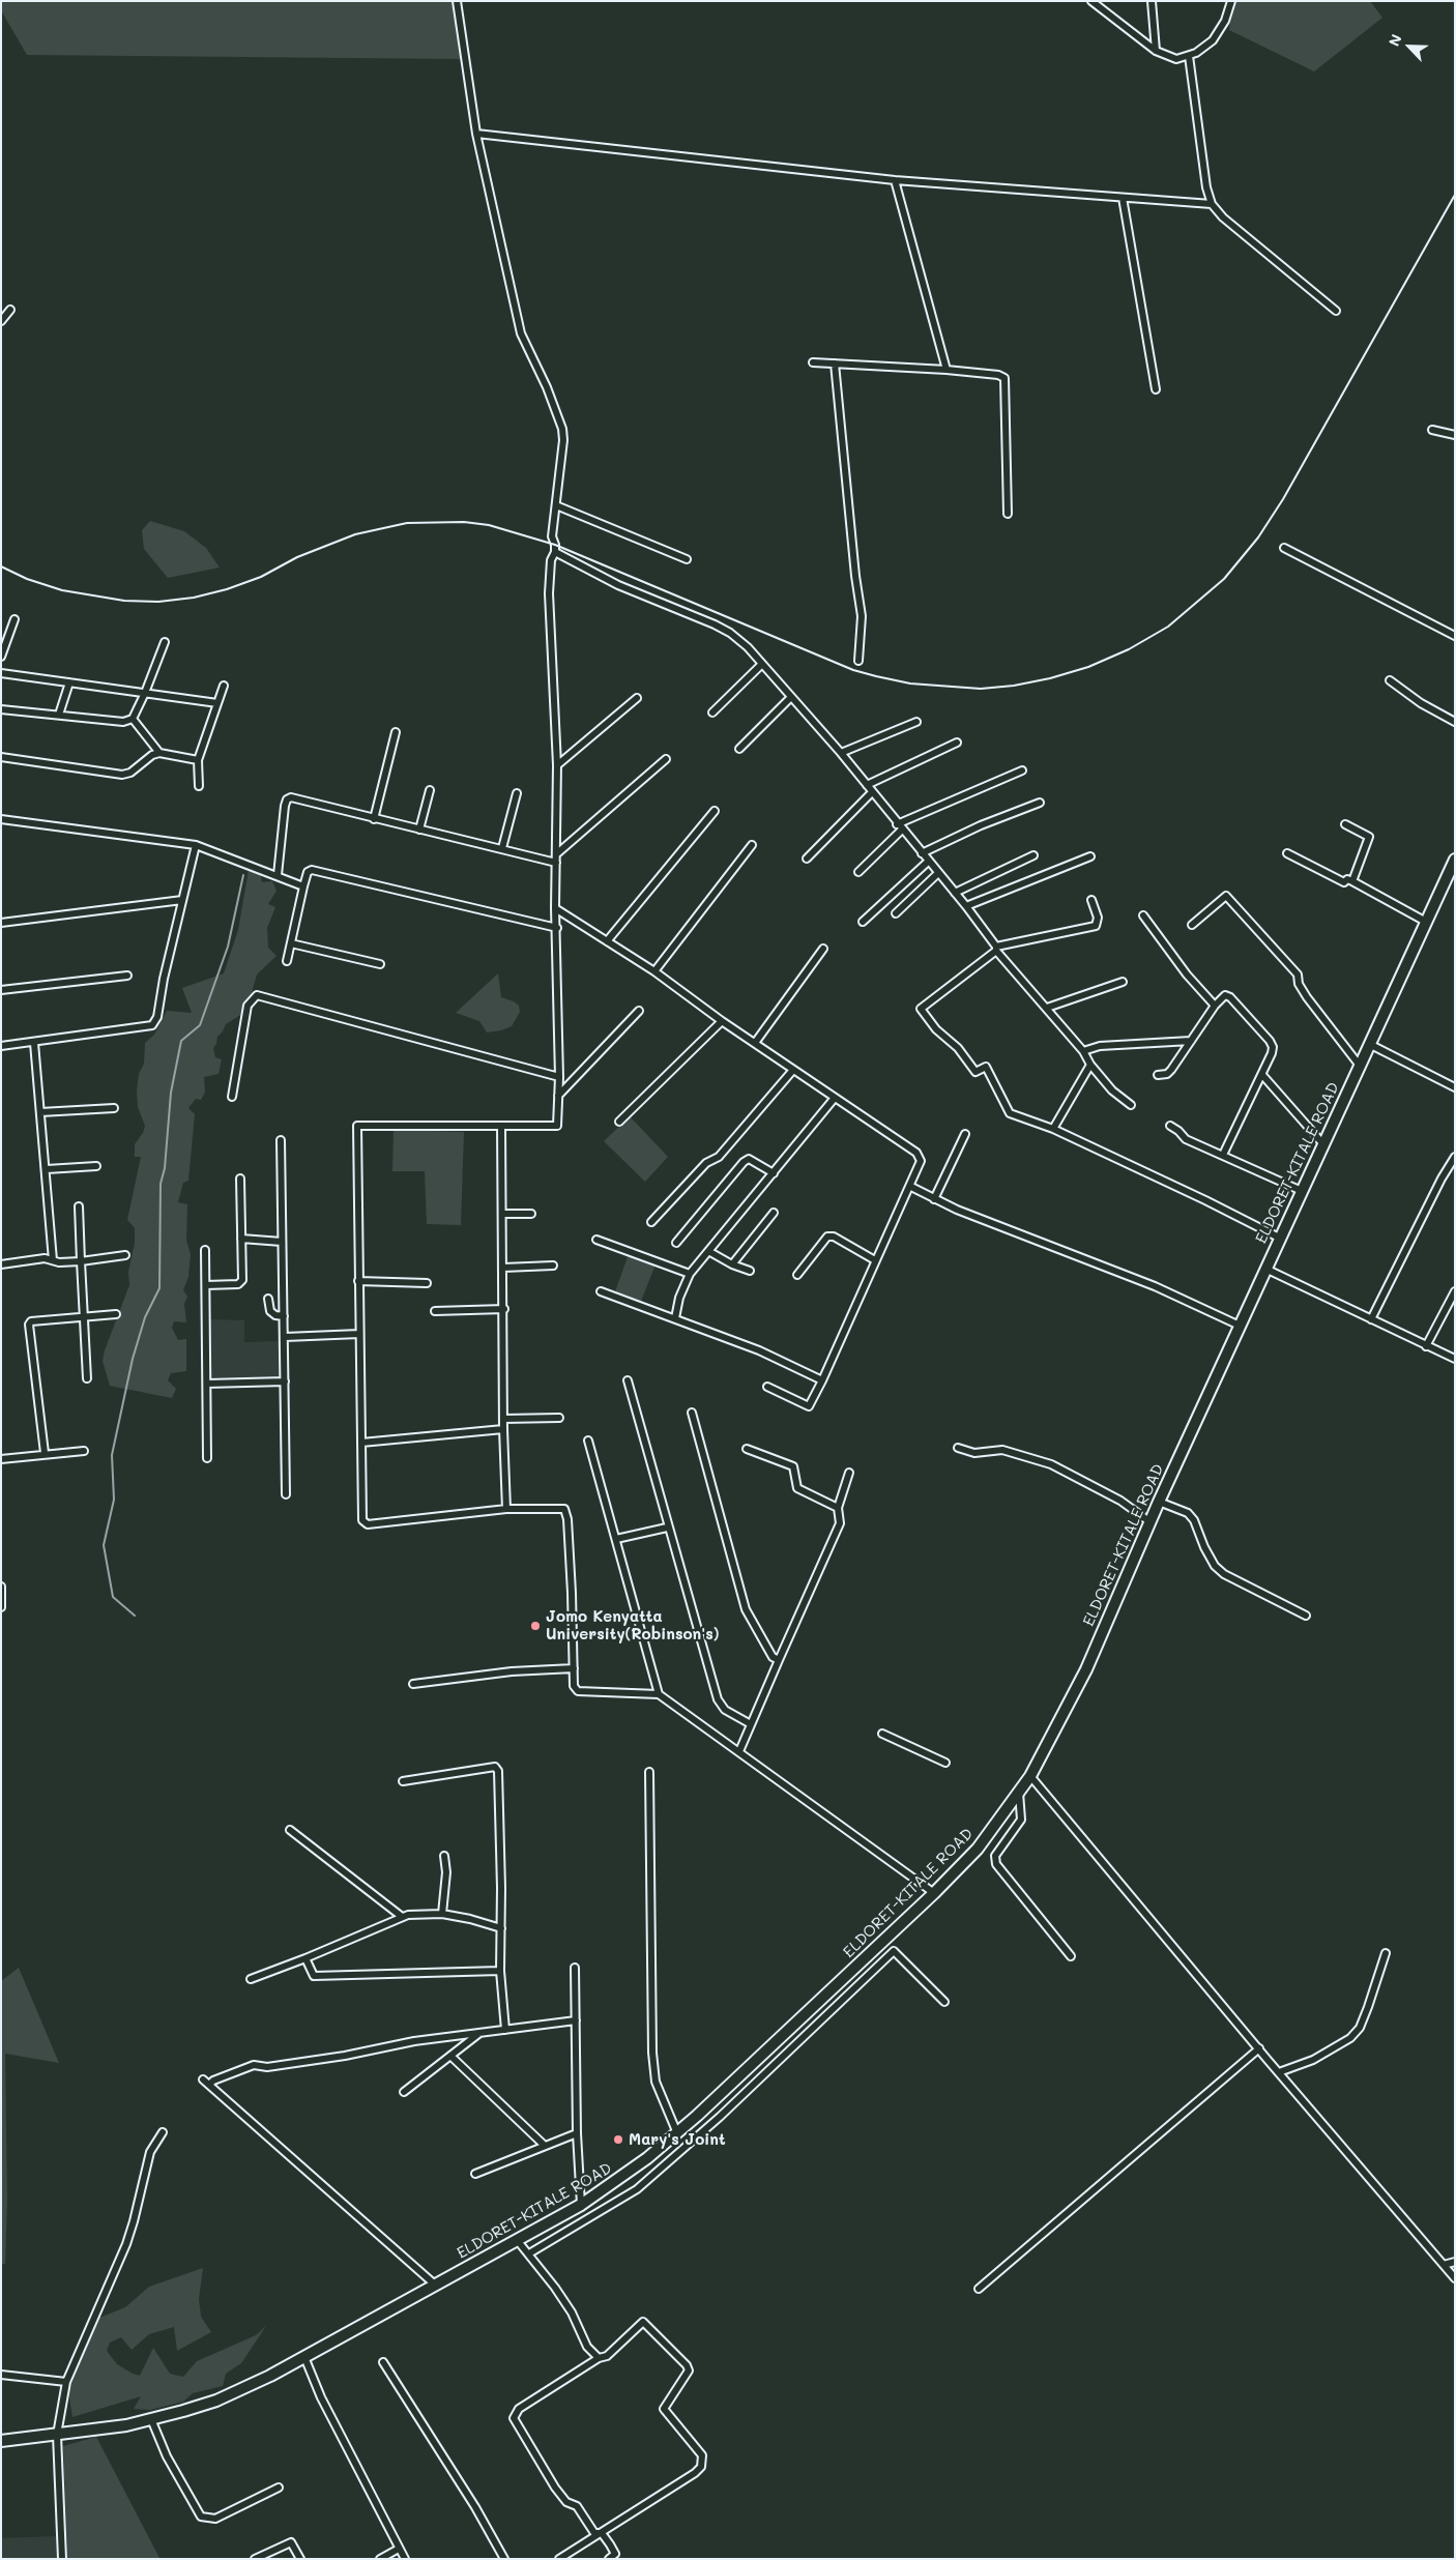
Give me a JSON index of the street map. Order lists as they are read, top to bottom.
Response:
{
  "streets": {
    "highway": ["ELDORET-KITALE ROAD"]
  },
  "places": ["Jomo Kenyatta University(Robinson's)", "Mary's Joint"],
  "north": "top left"
}
